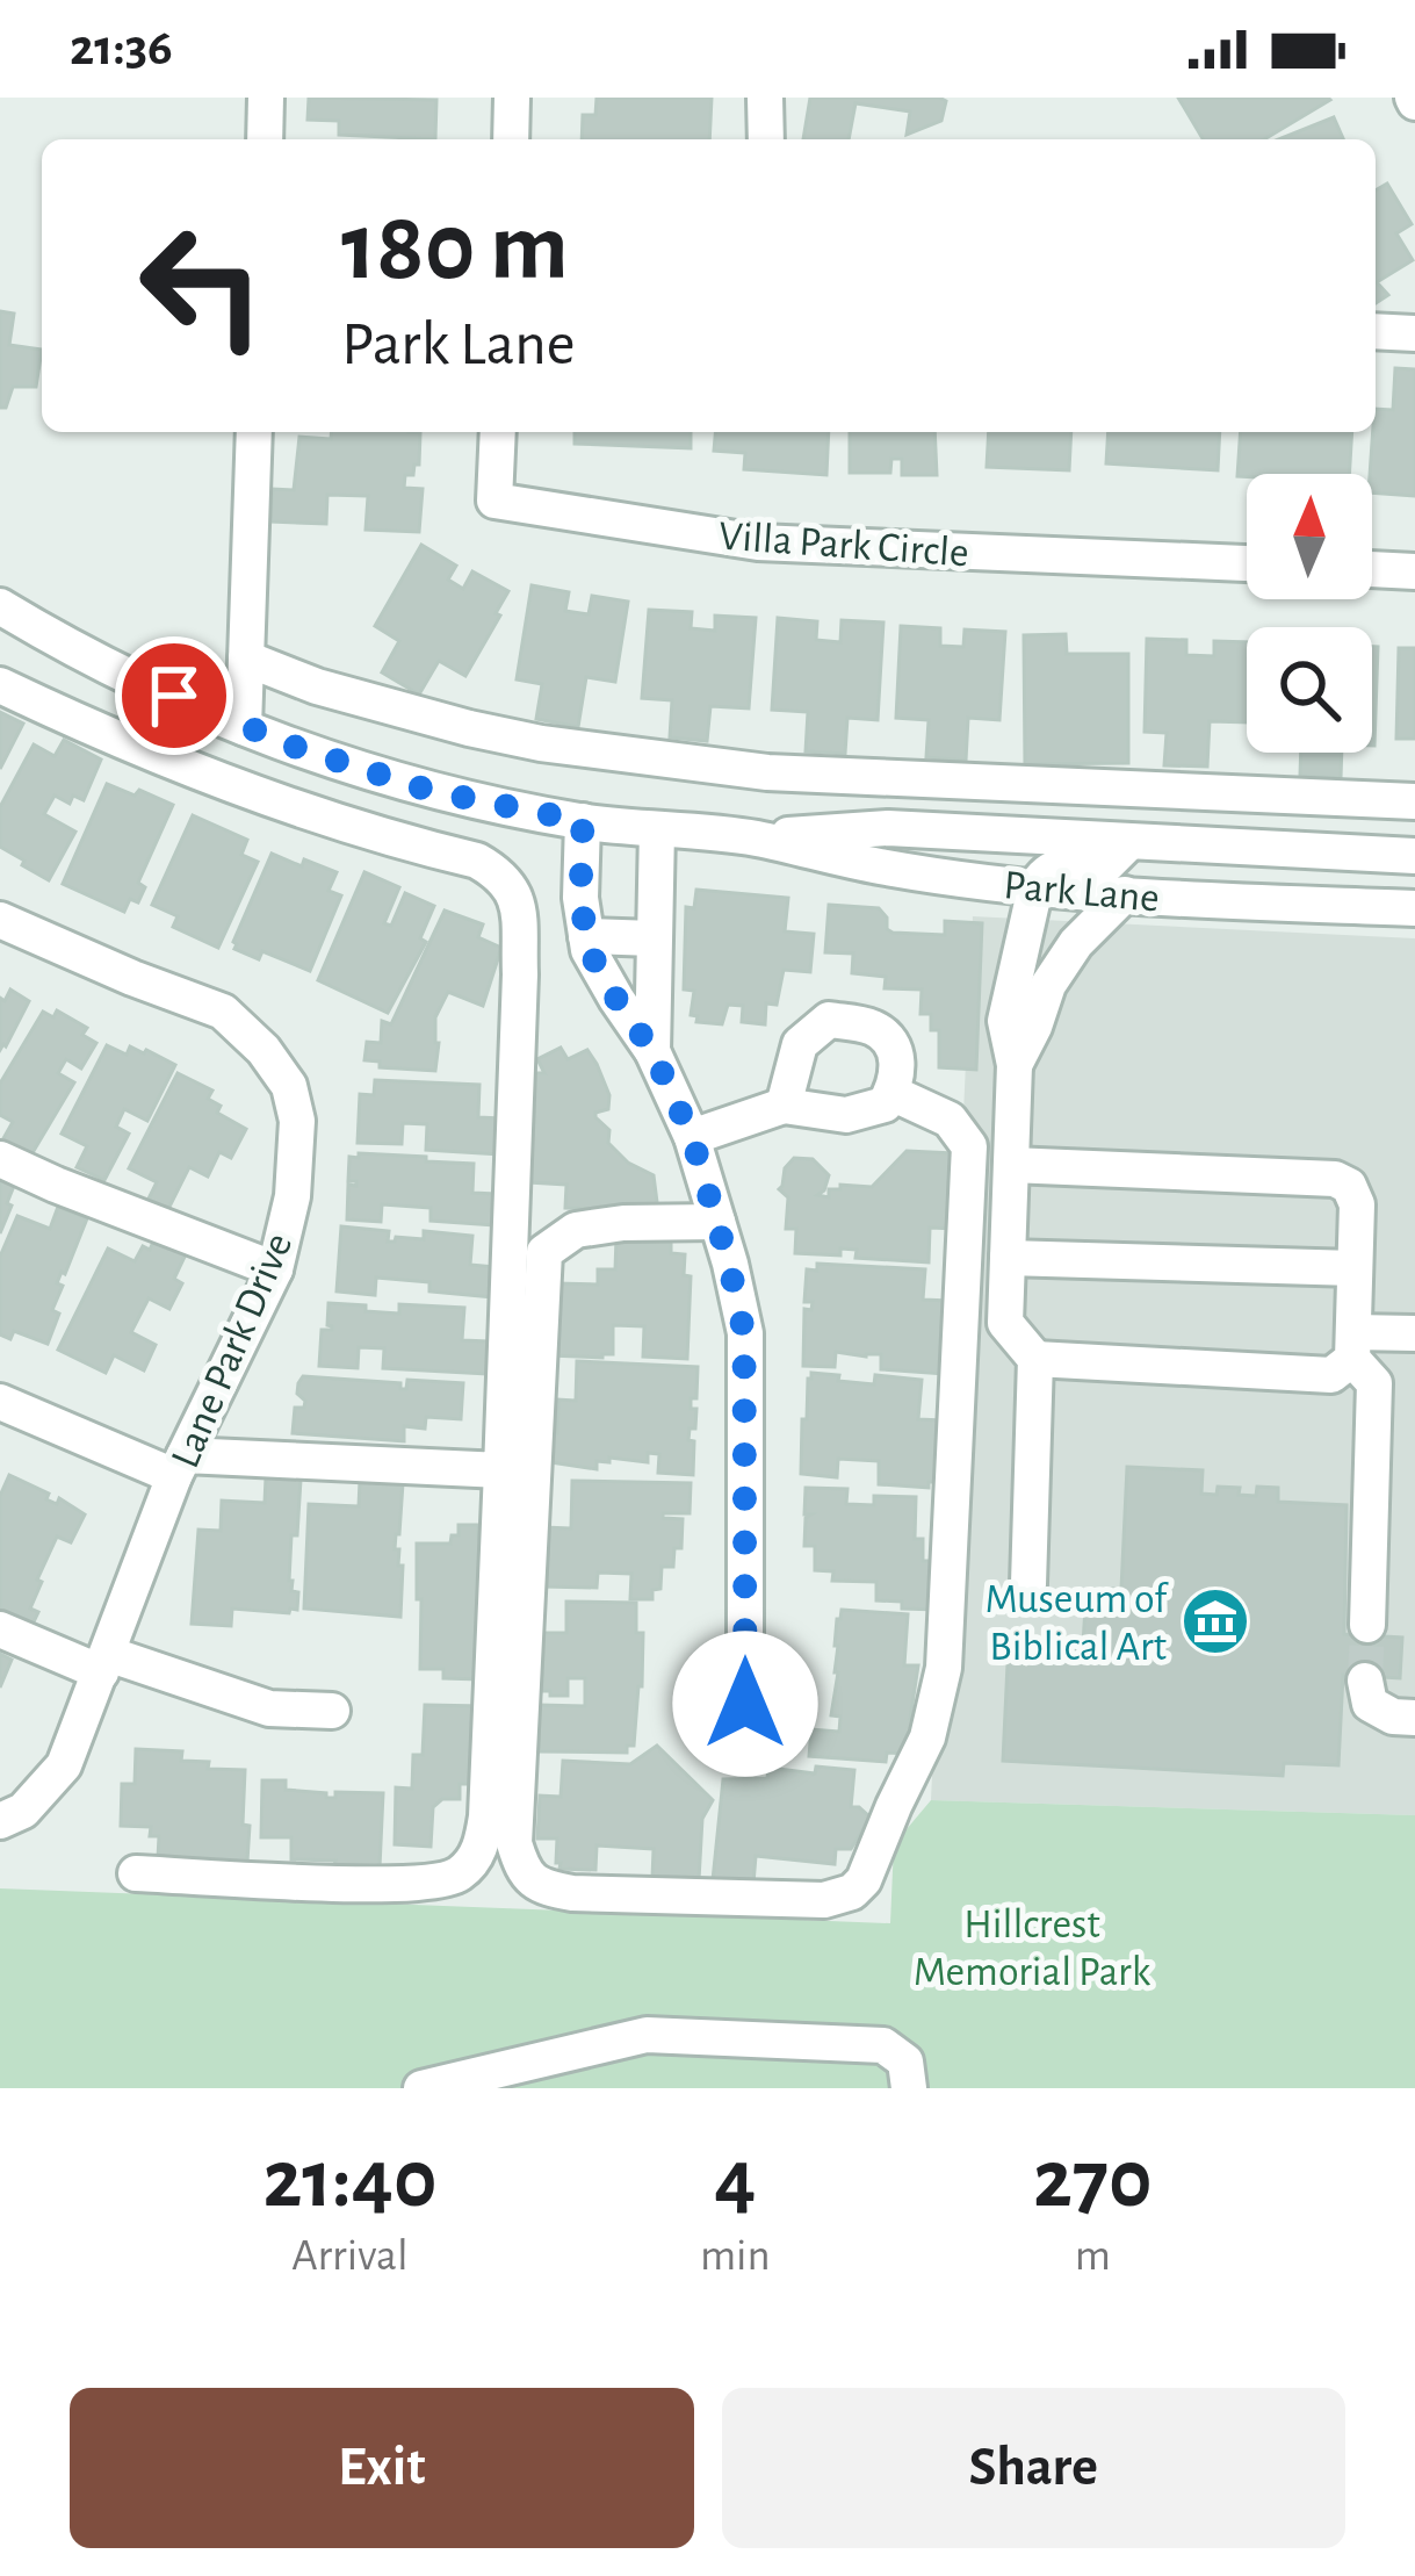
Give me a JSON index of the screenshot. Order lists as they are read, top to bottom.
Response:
{
  "streets": {
    "street": ["Villa Park Circle", "Park Lane", "Lane Park Drive"]
  },
  "parks": ["Hillcrest Memorial Park"],
  "places": {
    "museum": ["Museum of Biblical Art"]
  },
  "north": "top",
  "page": {
    "status": "21:36",
    "turn": ["180 m", "Park Lane"],
    "eta": [
      "21:40",
      "Arrival",
      "4",
      "min",
      "270",
      "m"
    ],
    "buttons": ["Exit", "Share"]
  }
}
